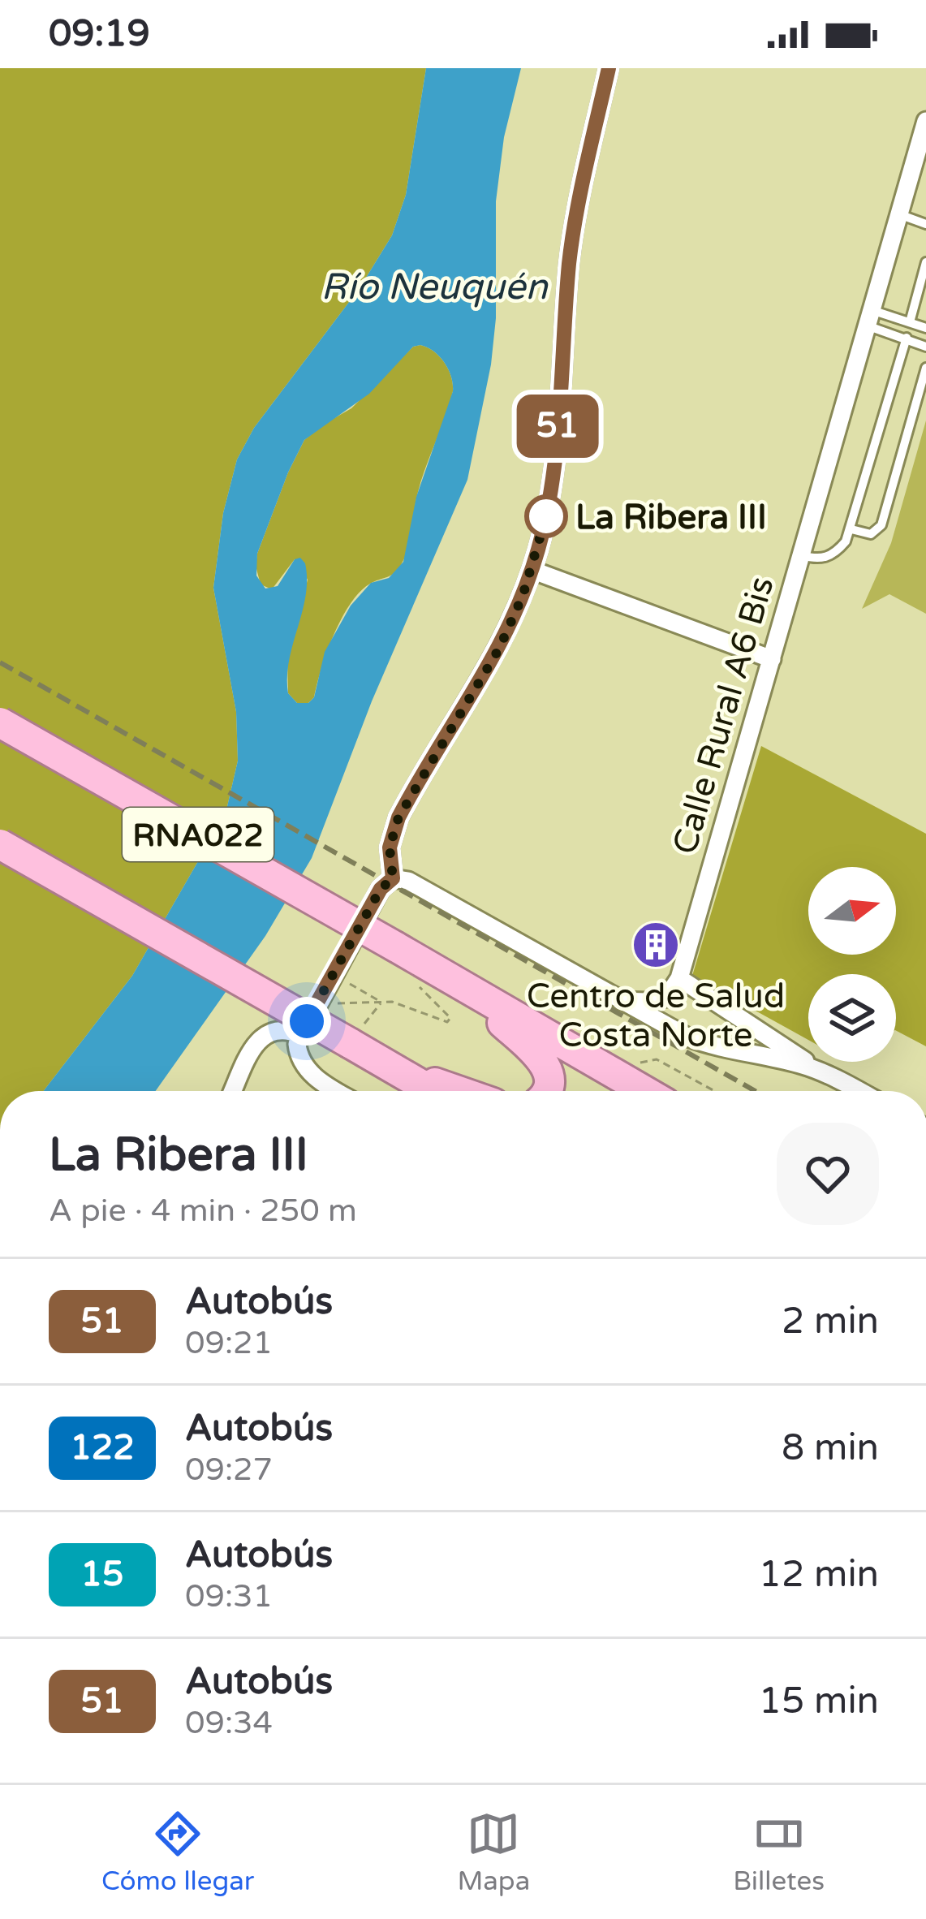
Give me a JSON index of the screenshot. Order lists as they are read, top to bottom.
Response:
{
  "streets": {
    "highway": ["RNA022"],
    "street": ["Calle Rural A6 Bis"]
  },
  "water": ["Río Neuquén"],
  "places": {
    "other": ["La Ribera III"],
    "building": ["Centro de Salud Costa Norte"]
  },
  "lines": ["bus line 51"],
  "north": "right",
  "page": {
    "status": "09:19",
    "on_map": "51",
    "heading": ["La Ribera III", "A pie · 4 min · 250 m"],
    "list": [
      {
        "mark": "51",
        "name": "Autobús",
        "note": "09:21",
        "value": "2 min"
      },
      {
        "mark": "122",
        "name": "Autobús",
        "note": "09:27",
        "value": "8 min"
      },
      {
        "mark": "15",
        "name": "Autobús",
        "note": "09:31",
        "value": "12 min"
      },
      {
        "mark": "51",
        "name": "Autobús",
        "note": "09:34",
        "value": "15 min"
      }
    ],
    "tabs": ["Cómo llegar", "Mapa", "Billetes"]
  }
}
